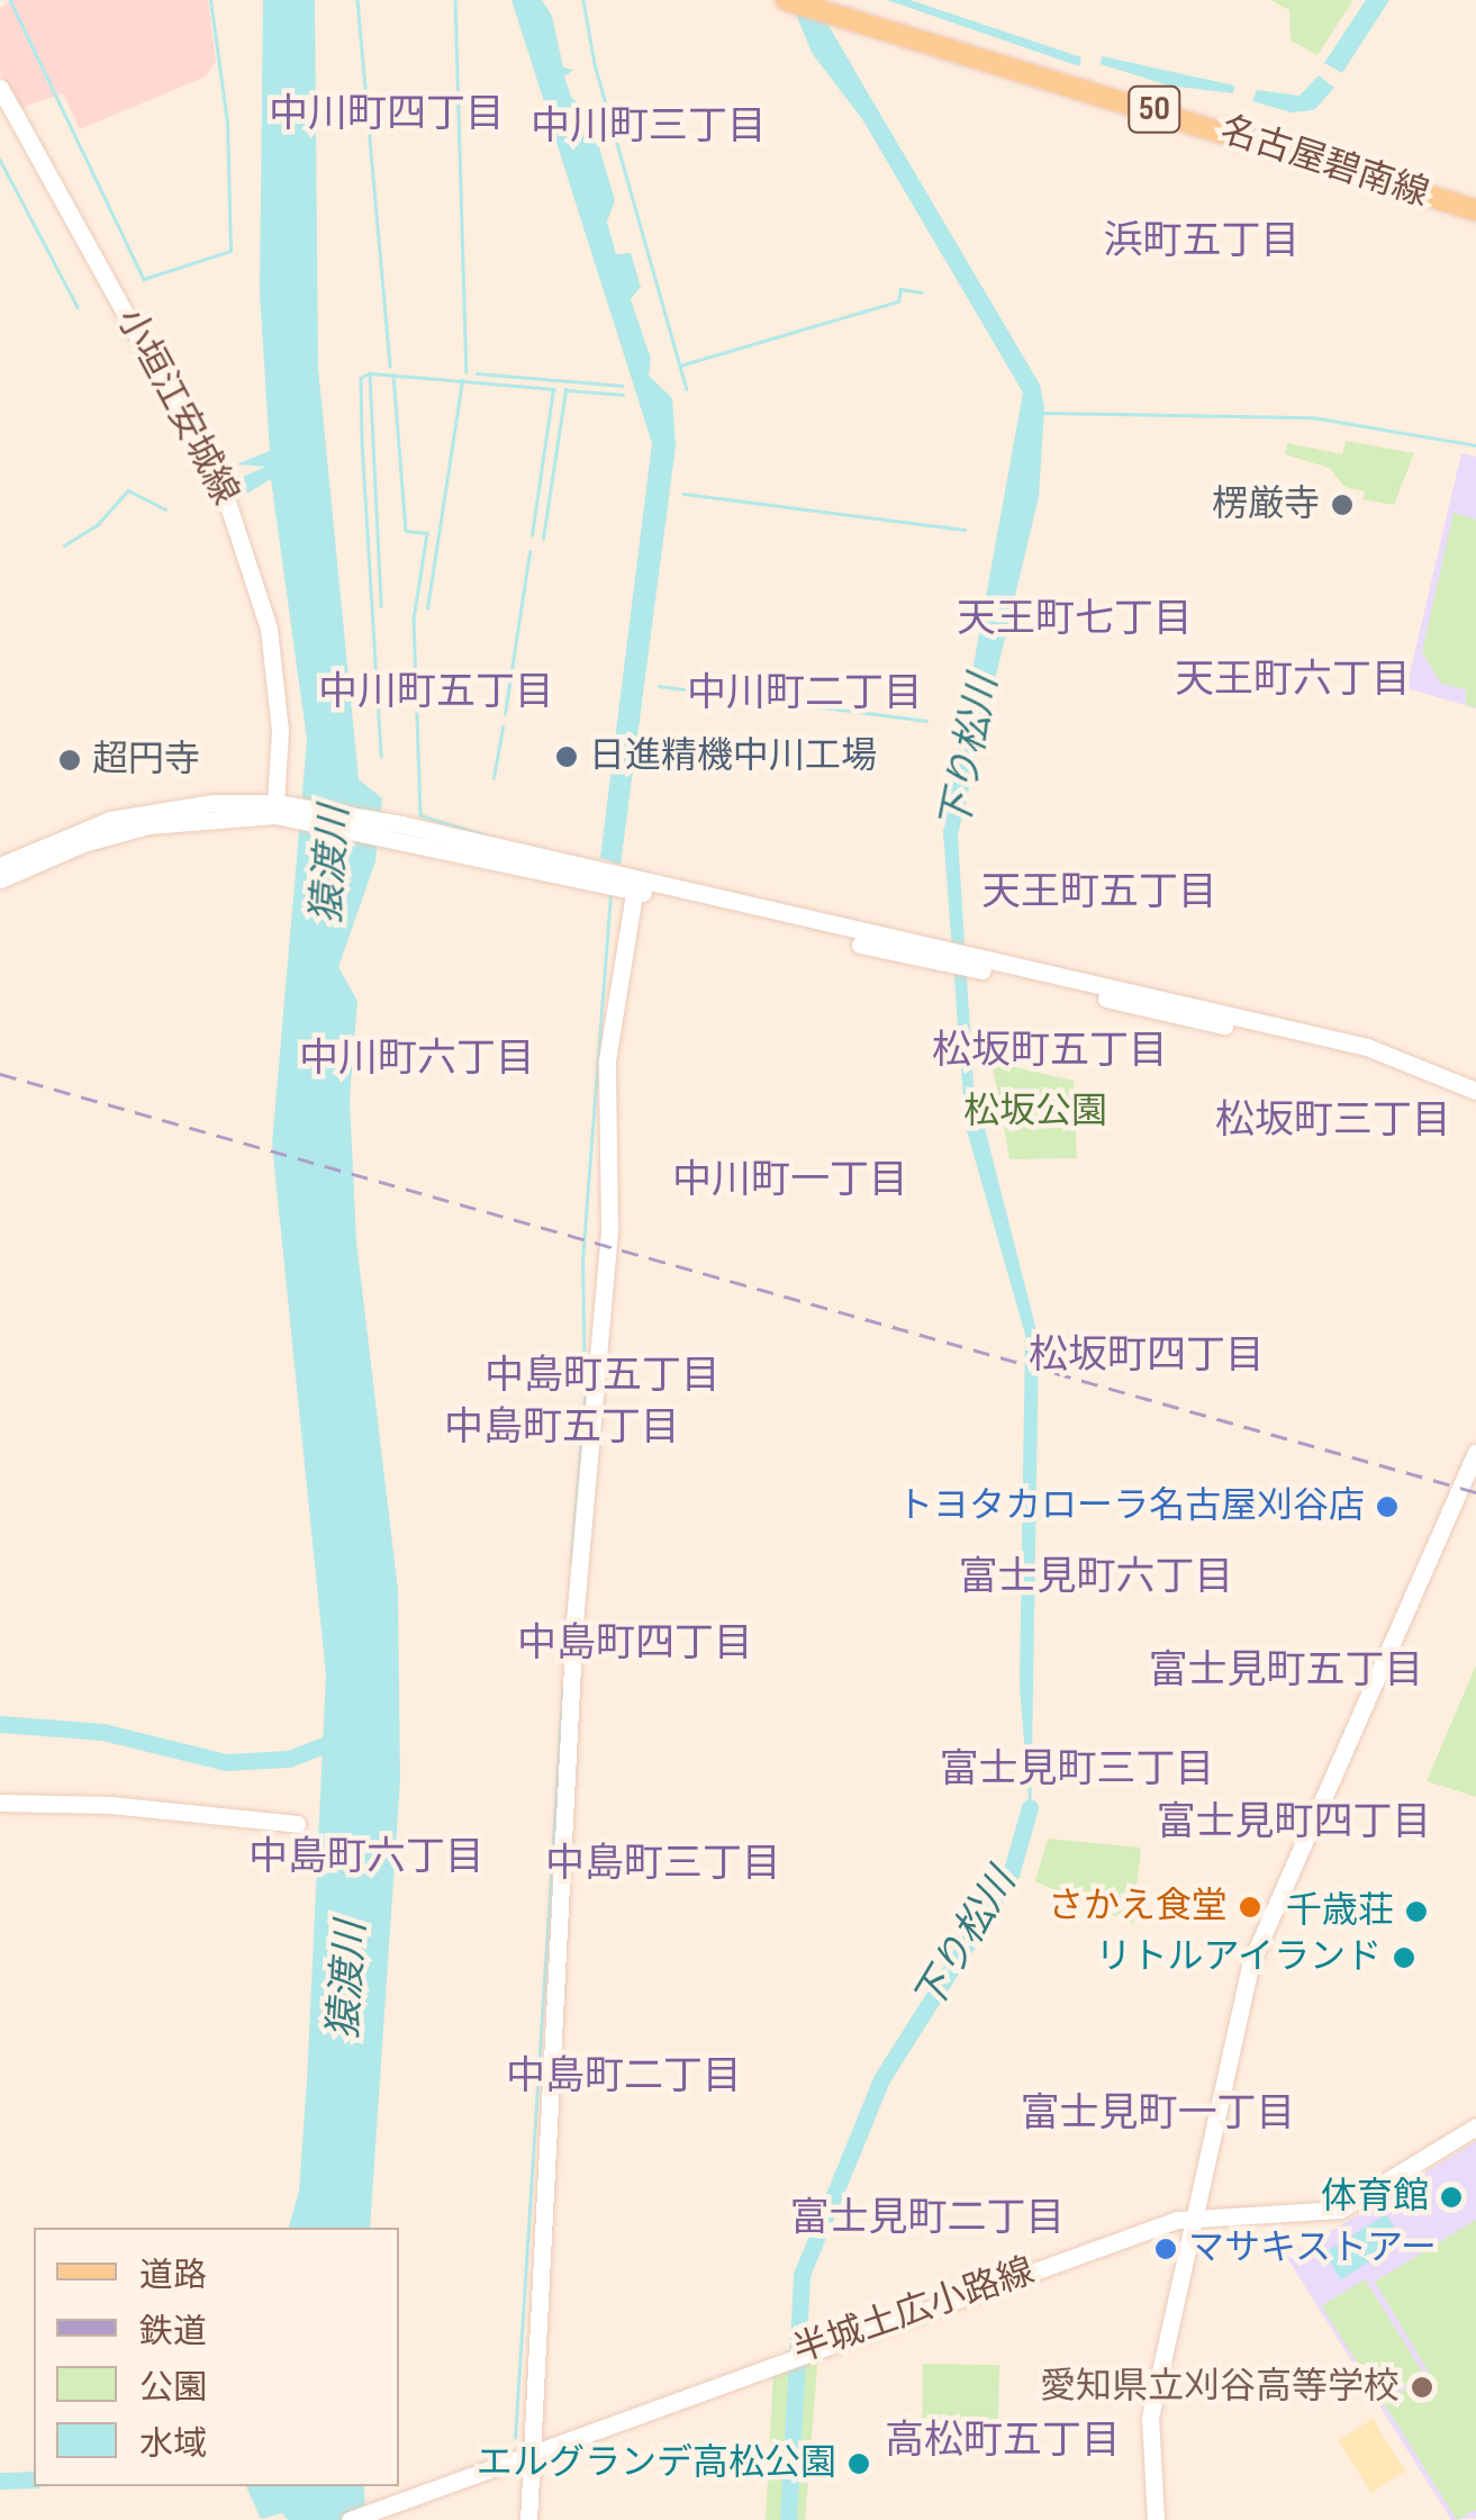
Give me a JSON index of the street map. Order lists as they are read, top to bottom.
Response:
{
  "streets": {
    "main road": ["50", "名古屋碧南線"],
    "street": ["小垣江安城線", "半城土広小路線"]
  },
  "districts": [
    "中川町四丁目",
    "中川町三丁目",
    "浜町五丁目",
    "天王町七丁目",
    "天王町六丁目",
    "中川町五丁目",
    "中川町二丁目",
    "天王町五丁目",
    "松坂町五丁目",
    "中川町六丁目",
    "松坂町三丁目",
    "中川町一丁目",
    "松坂町四丁目",
    "中島町五丁目",
    "中島町五丁目",
    "富士見町六丁目",
    "中島町四丁目",
    "富士見町五丁目",
    "富士見町三丁目",
    "富士見町四丁目",
    "中島町六丁目",
    "中島町三丁目",
    "中島町二丁目",
    "富士見町一丁目",
    "富士見町二丁目",
    "高松町五丁目"
  ],
  "water": ["下り松川", "猿渡川"],
  "parks": ["松坂公園"],
  "places": [
    "楞厳寺",
    "日進精機中川工場",
    "超円寺",
    "トヨタカローラ名古屋刈谷店",
    "さかえ食堂",
    "千歳荘",
    "リトルアイランド",
    "体育館",
    "マサキストアー",
    "愛知県立刈谷高等学校",
    "エルグランデ高松公園"
  ],
  "legend": [
    "道路",
    "鉄道",
    "公園",
    "水域"
  ]
}
